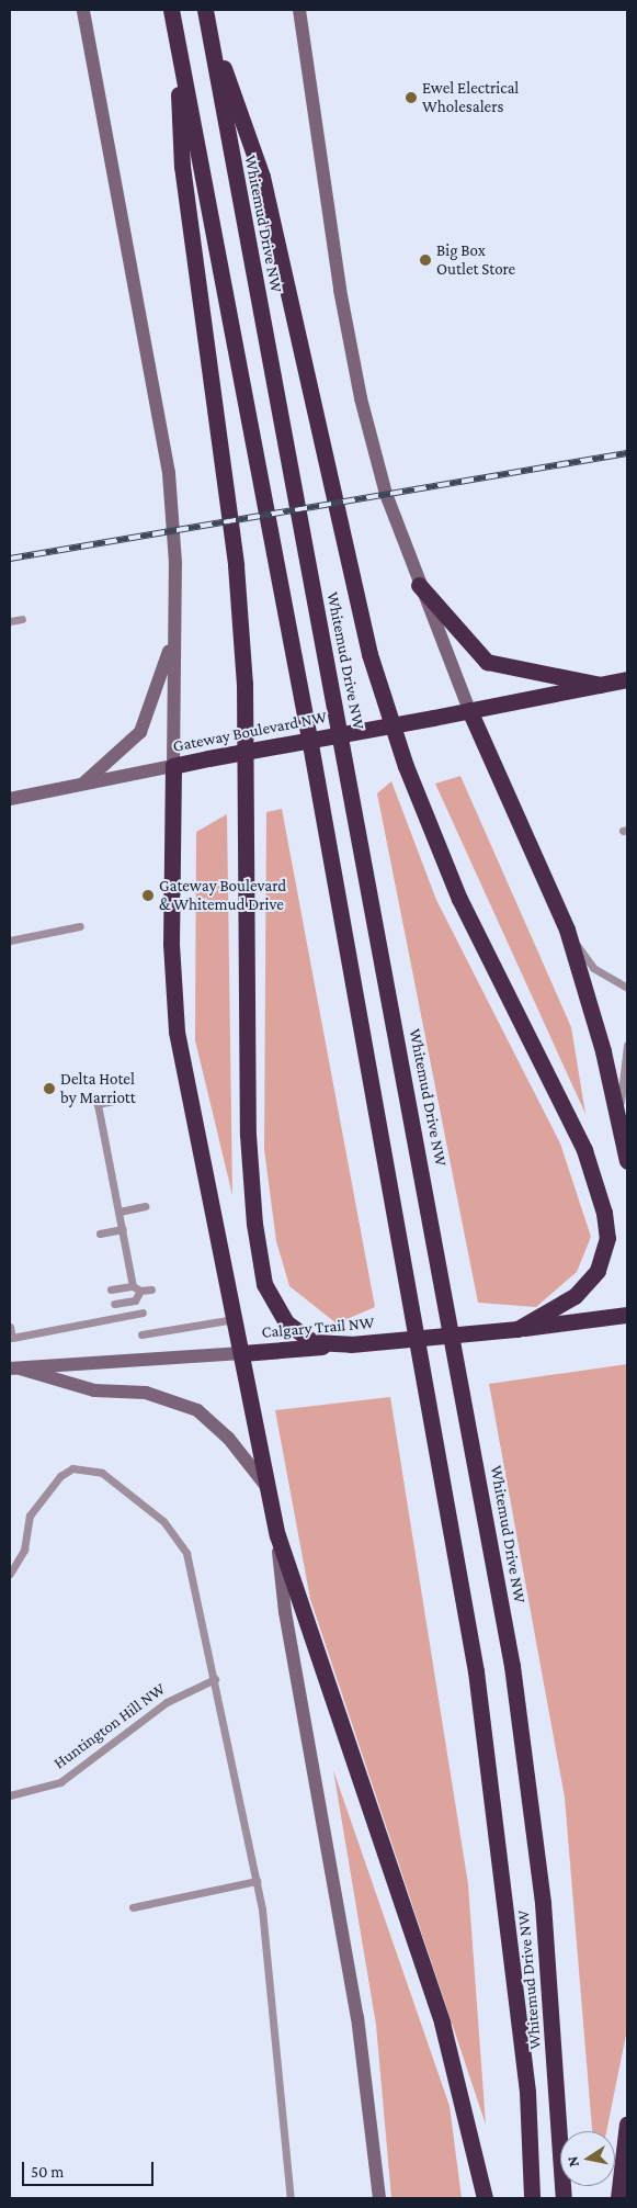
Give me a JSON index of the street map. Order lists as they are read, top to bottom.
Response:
{
  "streets": {
    "highway": ["Whitemud Drive NW", "Gateway Boulevard NW", "Calgary Trail NW"],
    "lane": ["Huntington Hill NW"]
  },
  "places": [
    "Ewel Electrical Wholesalers",
    "Big Box Outlet Store",
    "Gateway Boulevard & Whitemud Drive",
    "Delta Hotel by Marriott"
  ],
  "scale_bar": "50 m",
  "north": "left"
}
